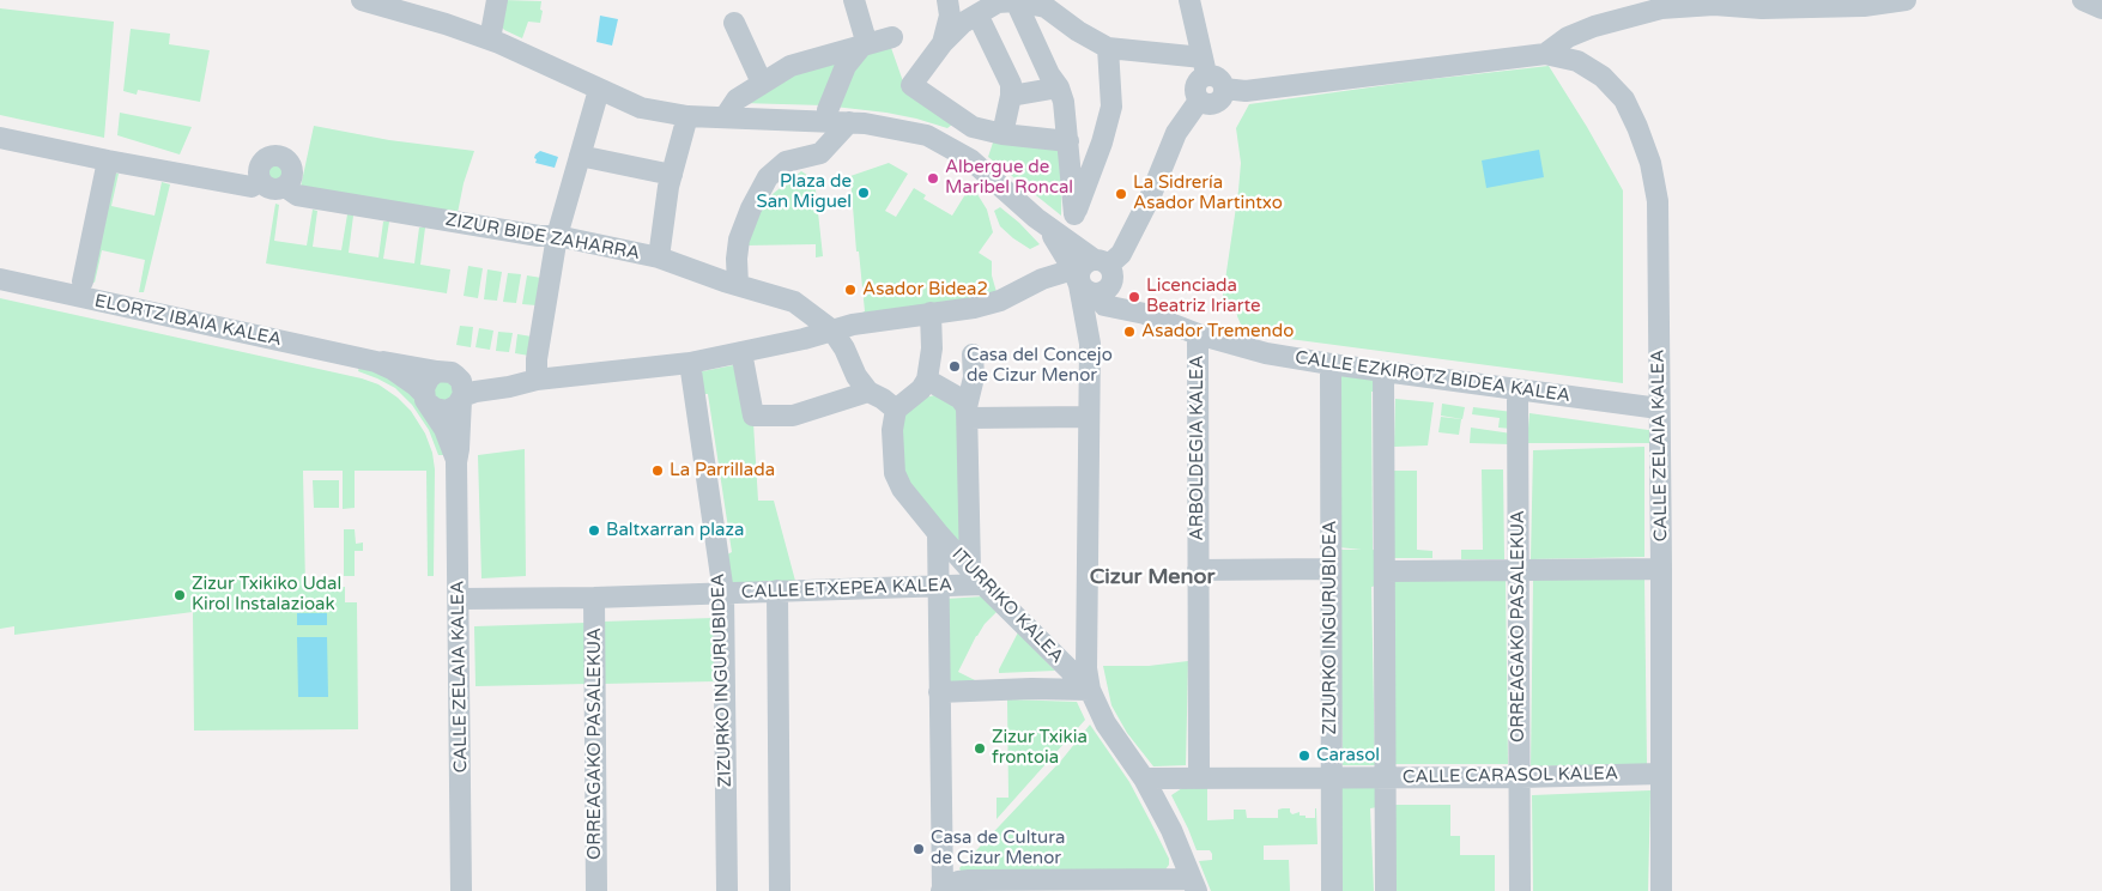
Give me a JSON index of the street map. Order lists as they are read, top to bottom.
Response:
{
  "streets": {
    "street": [
      "ZIZUR BIDE ZAHARRA",
      "ELORTZ IBAIA KALEA",
      "CALLE EZKIROTZ BIDEA KALEA",
      "CALLE ZELAIA KALEA",
      "ARBOLDEGIA KALEA",
      "CALLE ETXEPEA KALEA",
      "ITURRIKO KALEA",
      "ORREAGAKO PASALEKUA",
      "ZIZURKO INGURUBIDEA",
      "CALLE CARASOL KALEA"
    ]
  },
  "crossings": [
    ["ZIZUR BIDE ZAHARRA", "ELORTZ IBAIA KALEA"],
    ["ELORTZ IBAIA KALEA", "CALLE ZELAIA KALEA"],
    ["ELORTZ IBAIA KALEA", "ZIZURKO INGURUBIDEA"],
    ["CALLE EZKIROTZ BIDEA KALEA", "CALLE ZELAIA KALEA"],
    ["CALLE EZKIROTZ BIDEA KALEA", "ARBOLDEGIA KALEA"],
    ["CALLE EZKIROTZ BIDEA KALEA", "ZIZURKO INGURUBIDEA"],
    ["CALLE ZELAIA KALEA", "CALLE ETXEPEA KALEA"],
    ["CALLE ZELAIA KALEA", "CALLE CARASOL KALEA"],
    ["ARBOLDEGIA KALEA", "CALLE CARASOL KALEA"],
    ["CALLE ETXEPEA KALEA", "ITURRIKO KALEA"],
    ["CALLE ETXEPEA KALEA", "ORREAGAKO PASALEKUA"],
    ["CALLE ETXEPEA KALEA", "ZIZURKO INGURUBIDEA"],
    ["ORREAGAKO PASALEKUA", "CALLE CARASOL KALEA"],
    ["ZIZURKO INGURUBIDEA", "CALLE CARASOL KALEA"]
  ],
  "districts": ["Cizur Menor"],
  "places": [
    "Albergue de Maribel Roncal",
    "Plaza de San Miguel",
    "La Sidrería Asador Martintxo",
    "Asador Bidea2",
    "Licenciada Beatriz Iriarte",
    "Asador Tremendo",
    "Casa del Concejo de Cizur Menor",
    "La Parrillada",
    "Baltxarran plaza",
    "Zizur Txikiko Udal Kirol Instalazioak",
    "Zizur Txikia frontoia",
    "Carasol",
    "Casa de Cultura de Cizur Menor"
  ]
}
